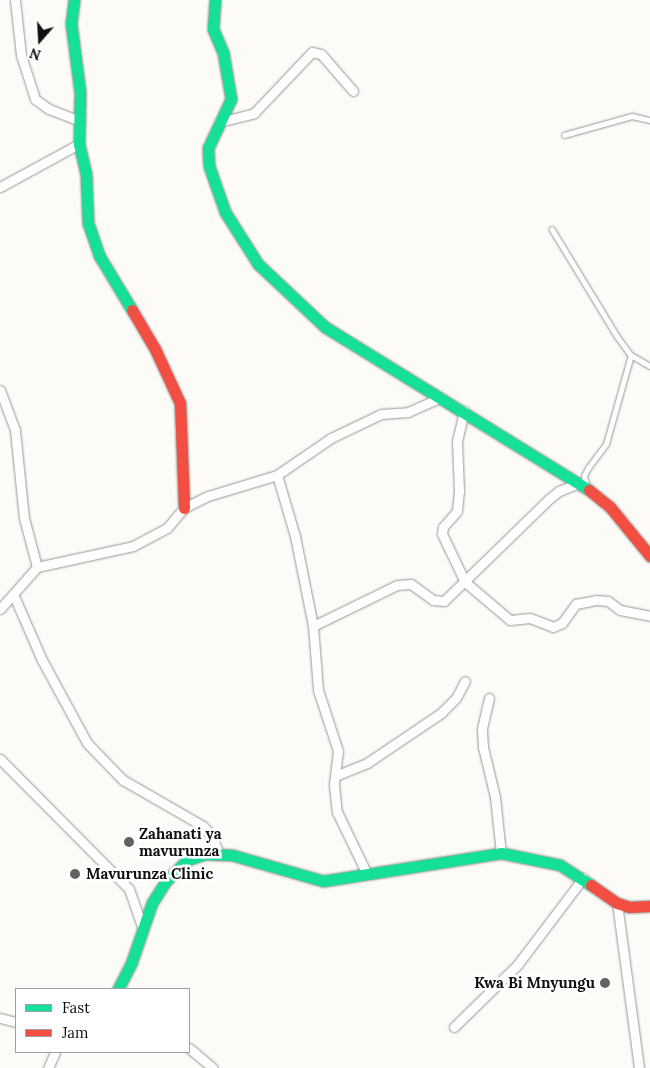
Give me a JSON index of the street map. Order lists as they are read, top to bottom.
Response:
{
  "places": ["Zahanati ya mavurunza", "Mavurunza Clinic", "Kwa Bi Mnyungu"],
  "legend": ["Fast", "Jam"],
  "north": "bottom"
}
